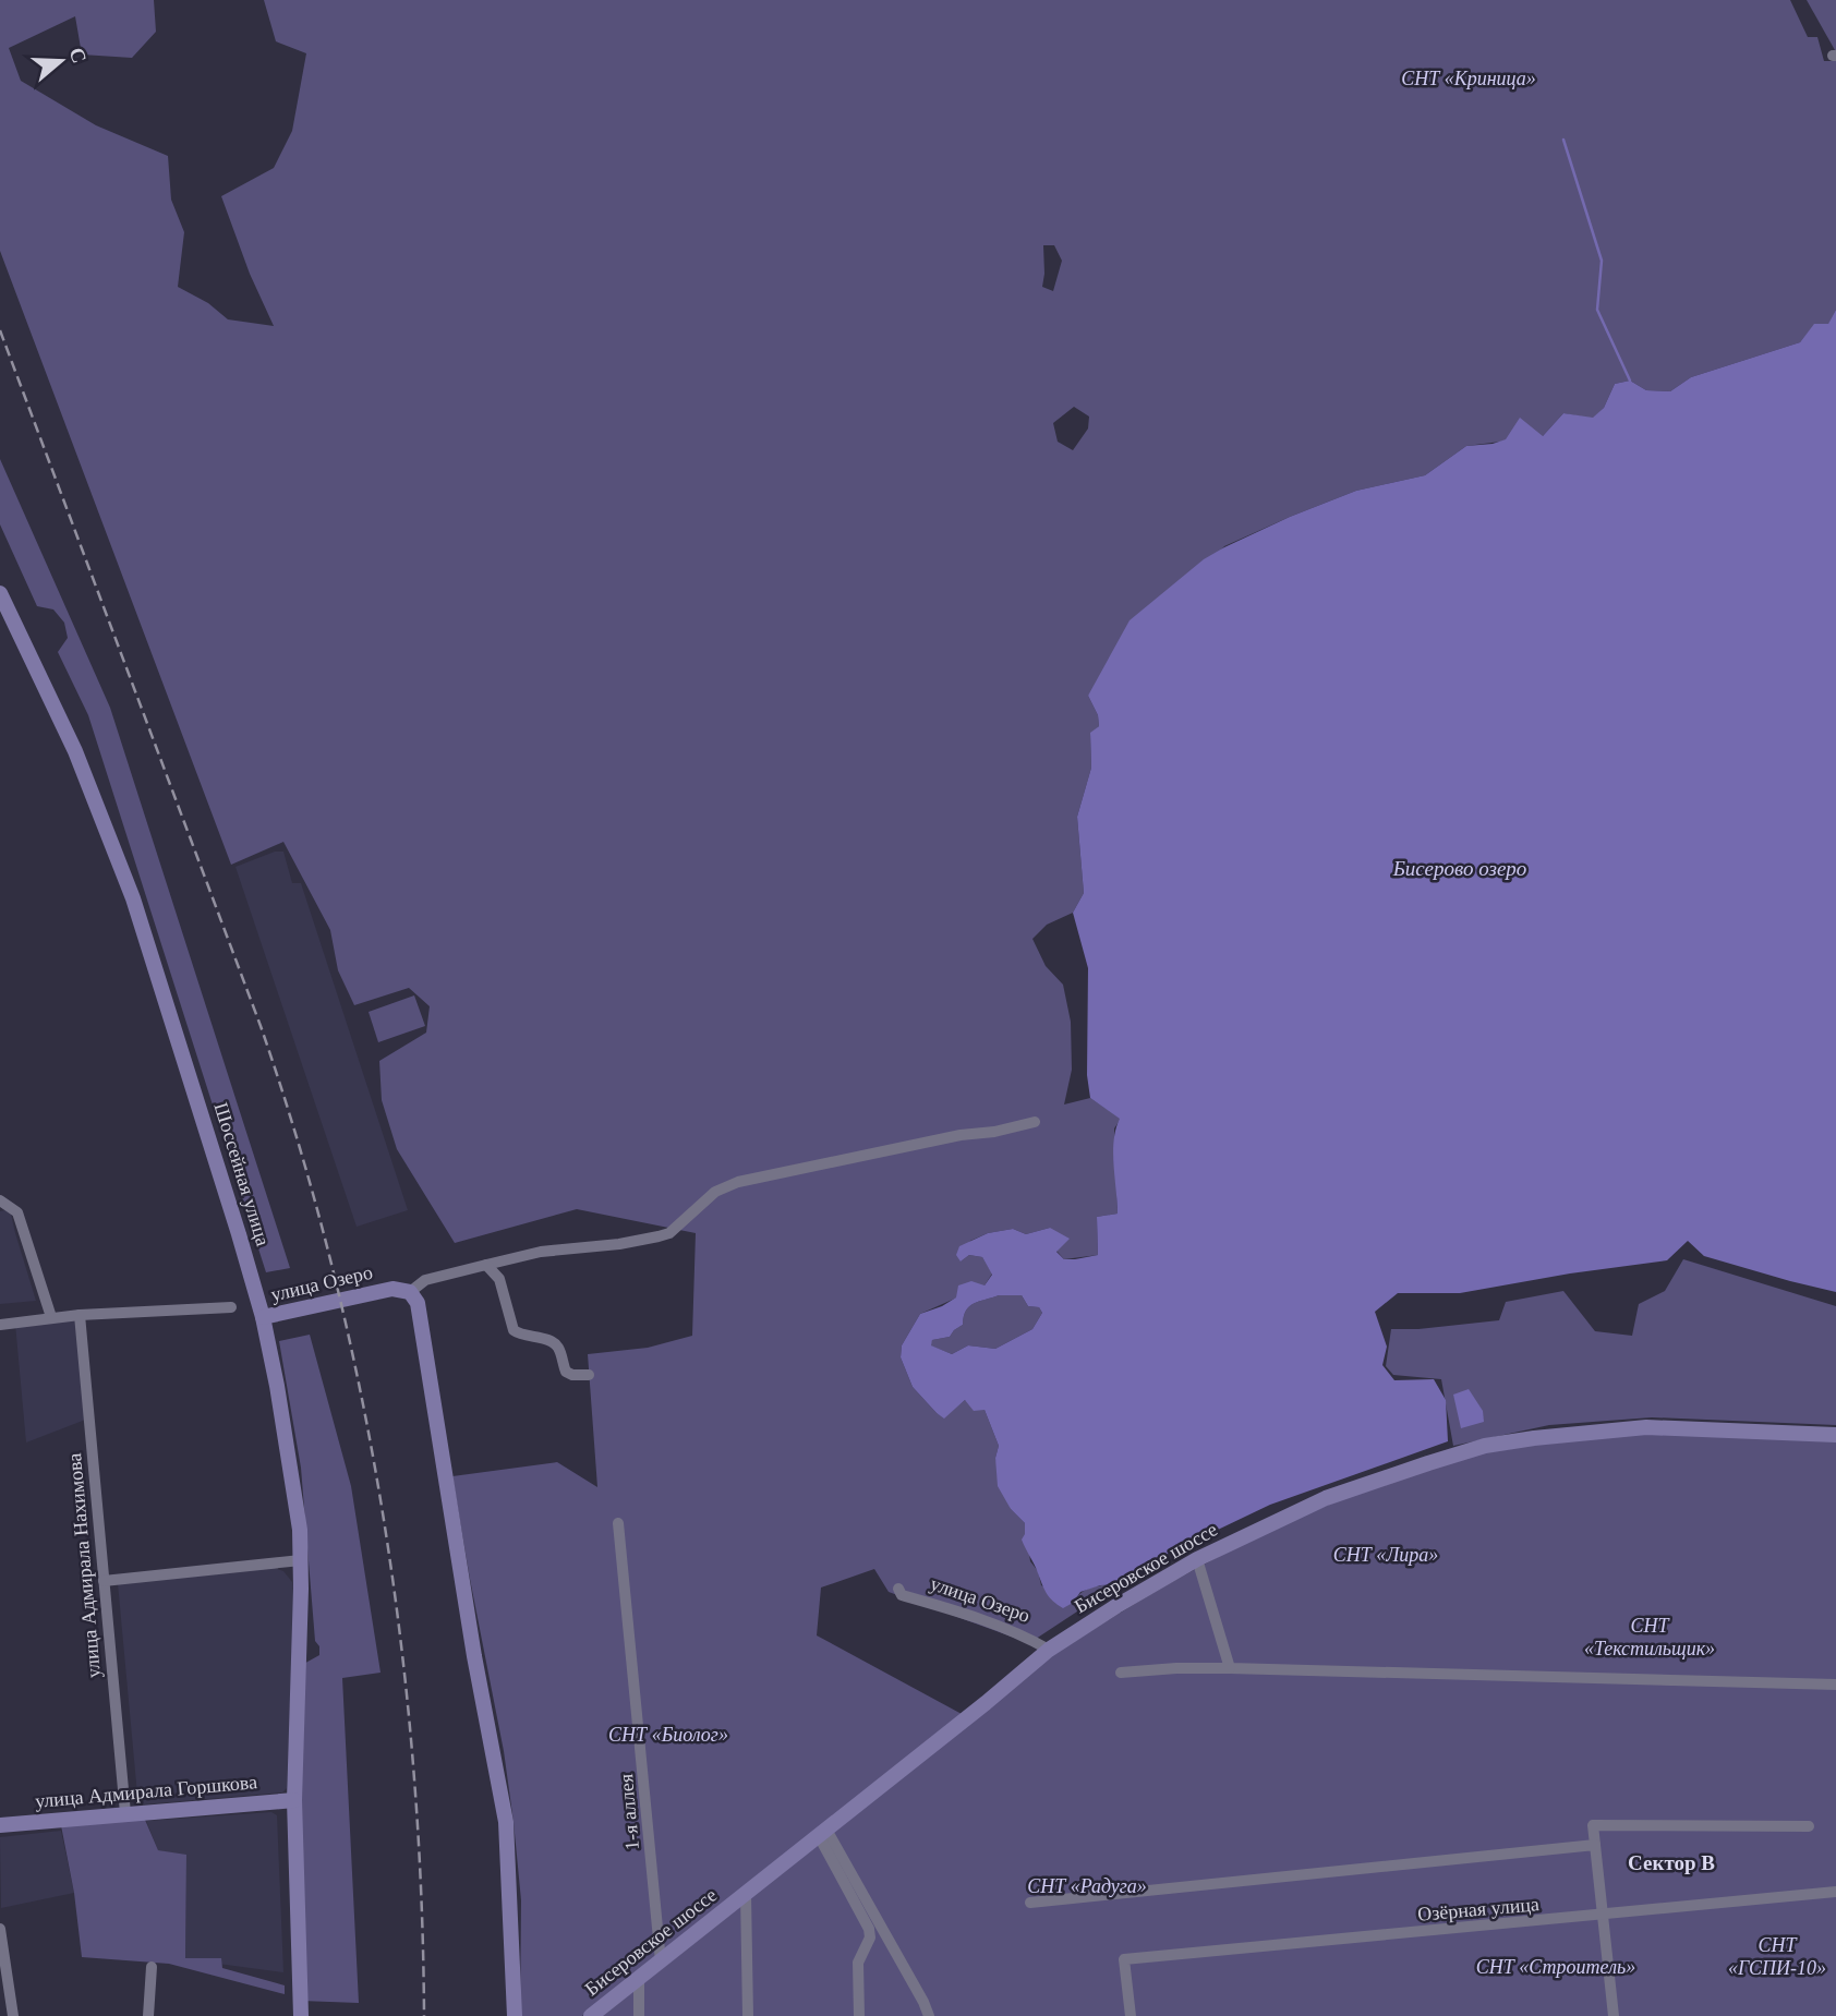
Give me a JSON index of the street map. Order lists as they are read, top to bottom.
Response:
{
  "streets": {
    "main road": [
      "Шоссейная улица",
      "улица Озеро",
      "Бисеровское шоссе",
      "улица Адмирала Горшкова"
    ],
    "street": ["улица Адмирала Нахимова", "1-я аллея", "Озёрная улица"]
  },
  "crossings": [
    ["Шоссейная улица", "улица Озеро"],
    ["Шоссейная улица", "улица Адмирала Горшкова"],
    ["улица Озеро", "Бисеровское шоссе"],
    ["улица Адмирала Нахимова", "улица Адмирала Горшкова"],
    ["Бисеровское шоссе", "1-я аллея"]
  ],
  "districts": ["Сектор В"],
  "water": ["Бисерово озеро"],
  "parks": [
    "СНТ «Криница»",
    "СНТ «Лира»",
    "СНТ «Текстильщик»",
    "СНТ «Биолог»",
    "СНТ «Радуга»",
    "СНТ «ГСПИ-10»",
    "СНТ «Строитель»"
  ],
  "north": "right"
}
